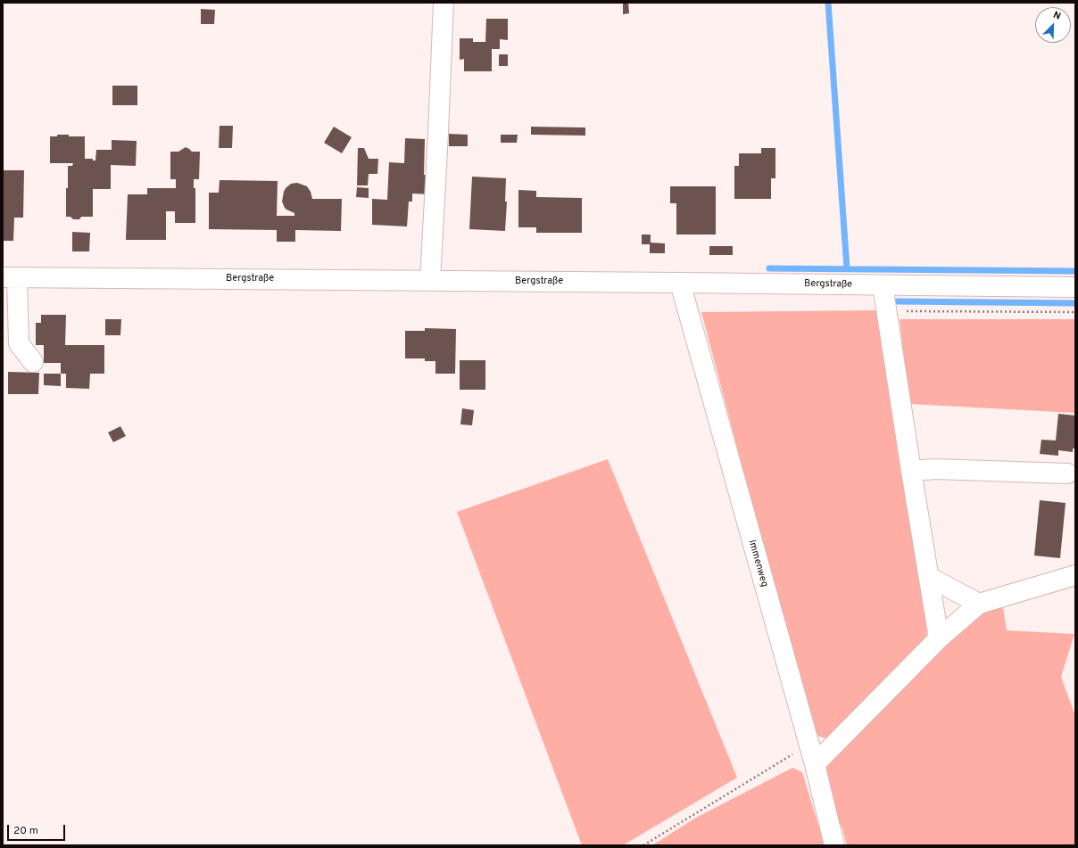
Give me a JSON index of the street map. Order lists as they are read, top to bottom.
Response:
{
  "streets": {
    "street": ["Bergstraße", "Immenweg"]
  },
  "crossings": [
    ["Bergstraße", "Immenweg"]
  ],
  "scale_bar": "20 m",
  "north": "top right"
}
